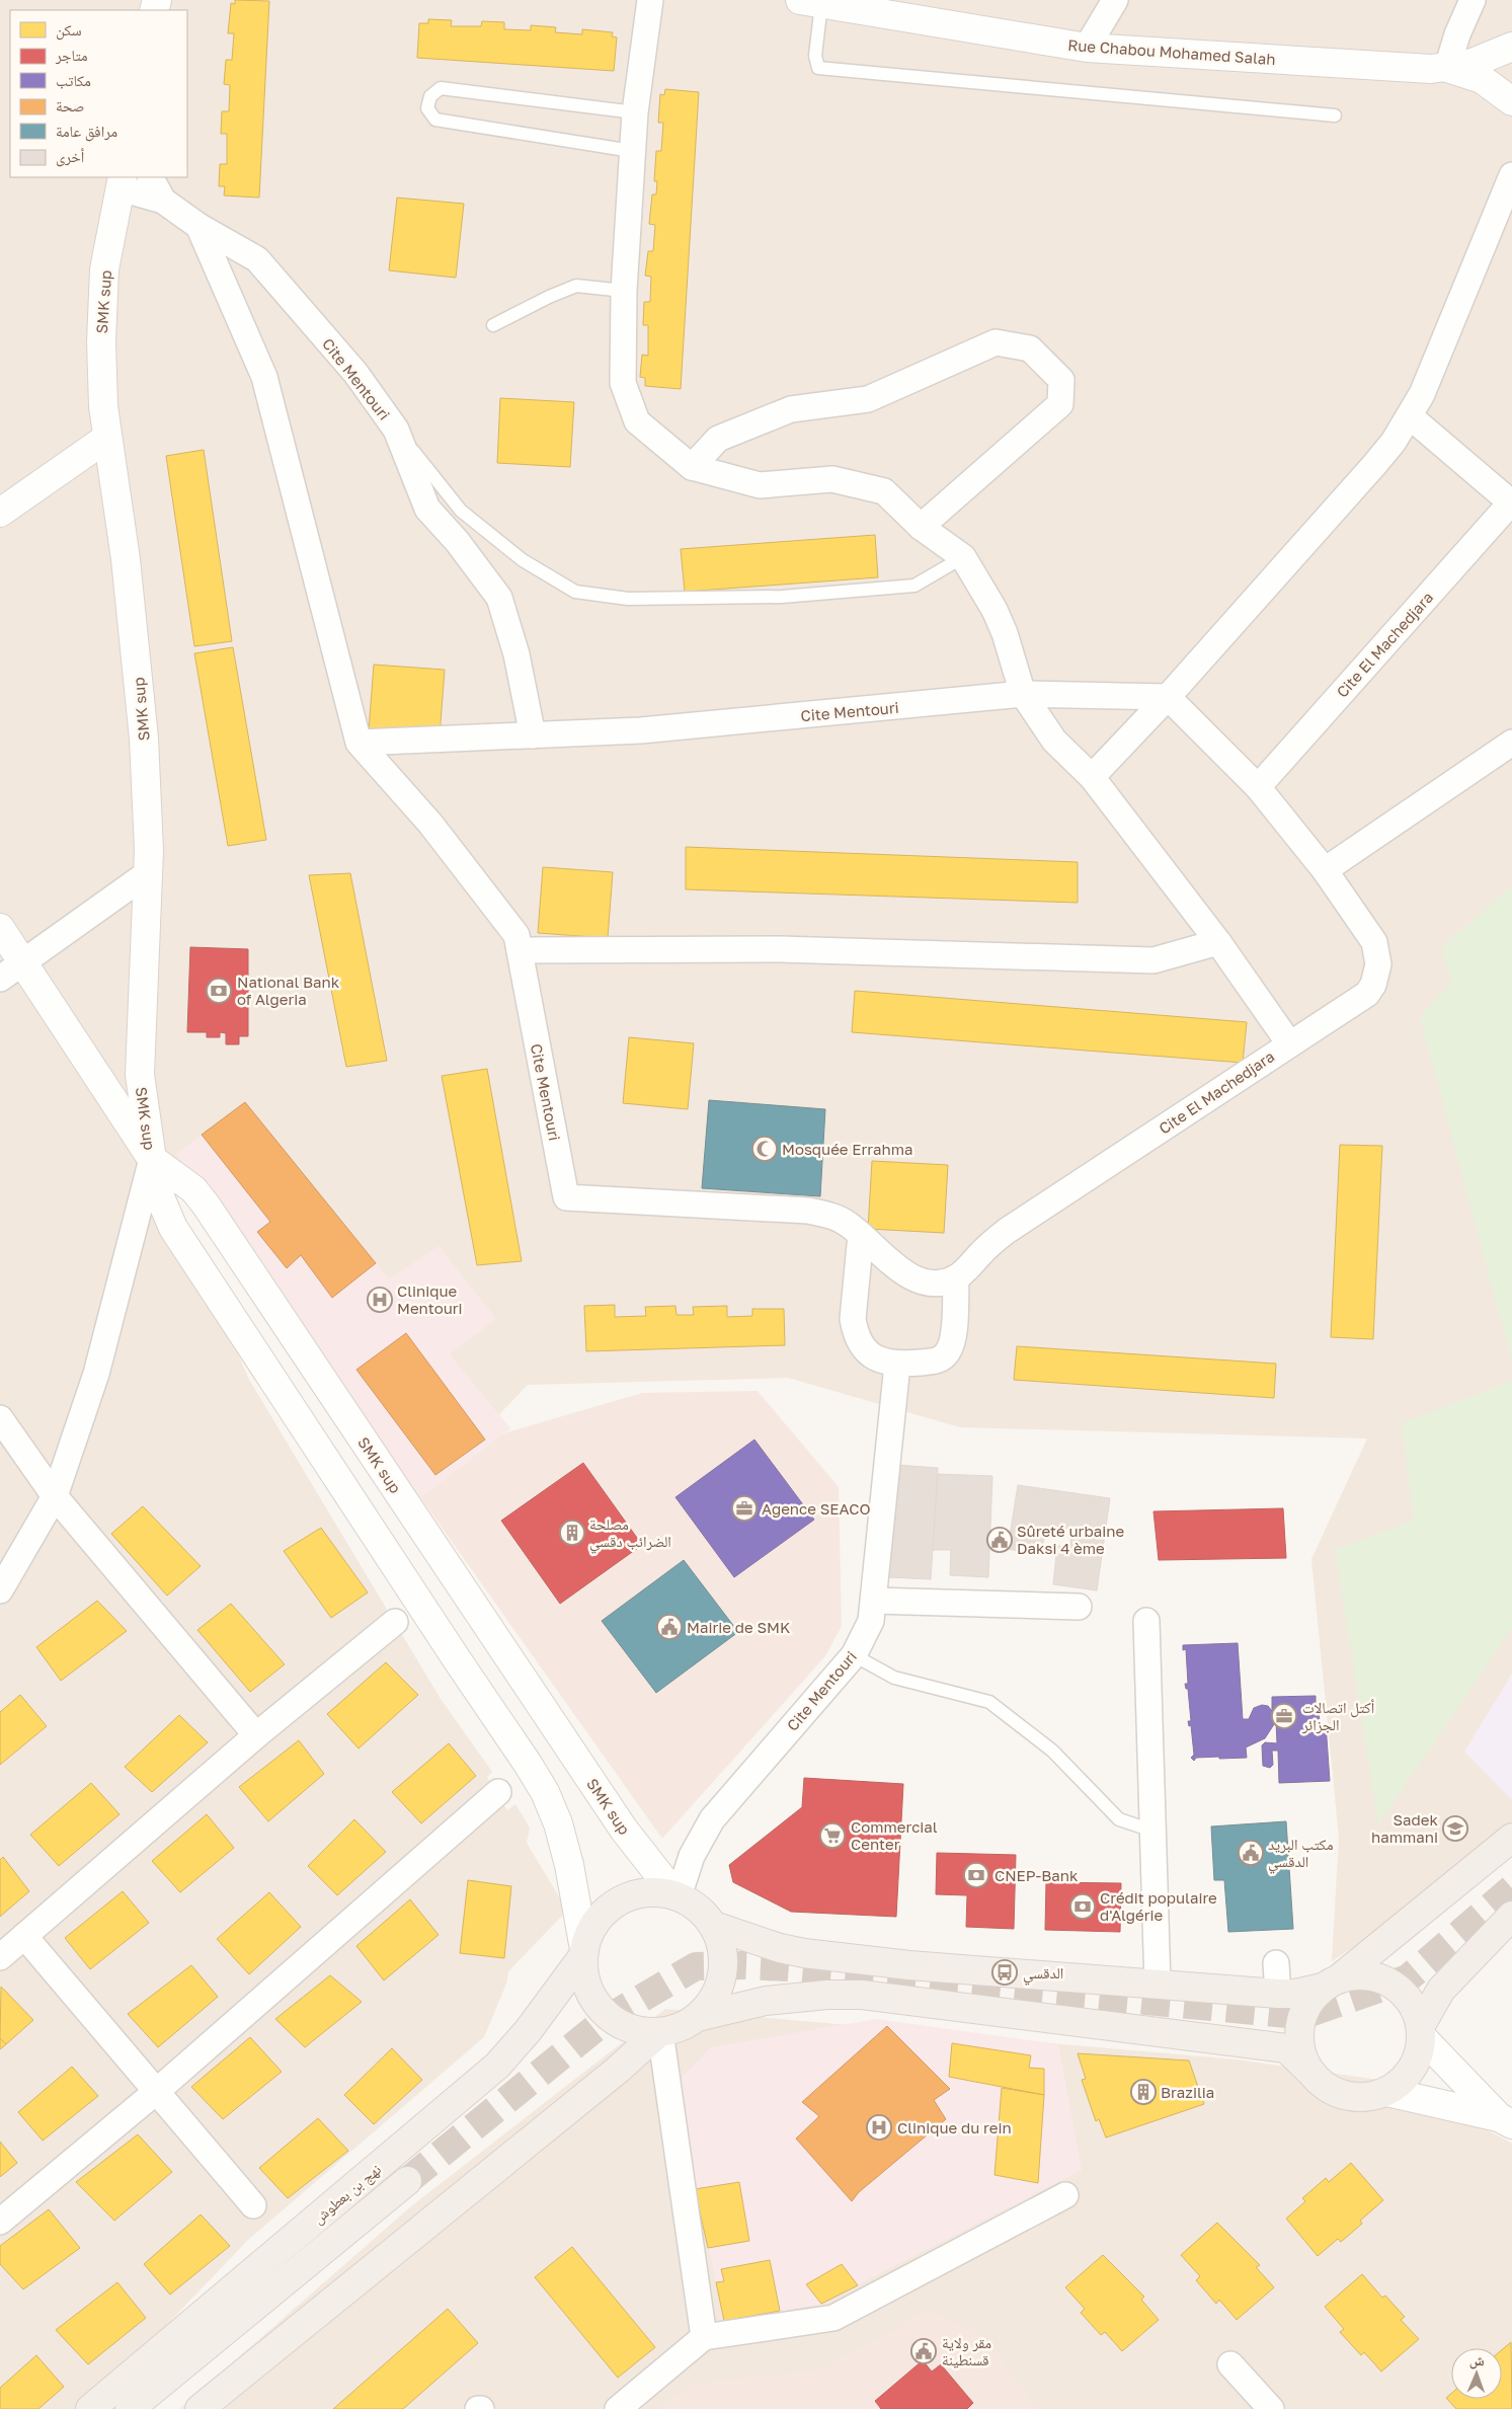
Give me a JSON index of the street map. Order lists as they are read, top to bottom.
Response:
{
  "streets": {
    "main road": ["Rue Chabou Mohamed Salah", "SMK sup", "نهج بن بعطوش"],
    "street": ["Cite Mentouri", "Cite El Machedjara"]
  },
  "crossings": [
    ["SMK sup", "Cite Mentouri"],
    ["SMK sup", "نهج بن بعطوش"],
    ["Cite Mentouri", "Cite El Machedjara"],
    ["Cite Mentouri", "نهج بن بعطوش"]
  ],
  "places": {
    "bank": ["National Bank of Algeria", "CNEP-Bank", "Crédit populaire d'Algérie"],
    "mosque": ["Mosquée Errahma"],
    "hospital": ["Clinique Mentouri", "Clinique du rein"],
    "office": ["Agence SEACO", "أكتل اتصالات الجزائر"],
    "building": ["مصلحة الضرائب دقسي", "Brazilia"],
    "public building": [
      "Sûreté urbaine Daksi 4 ème",
      "Mairie de SMK",
      "مكتب البريد الدقسي",
      "مقر ولاية قسنطينة"
    ],
    "school or university": ["Sadek hammani"],
    "supermarket": ["Commercial Center"],
    "bus stop": ["الدقسي"]
  },
  "legend": [
    "سكن",
    "متاجر",
    "مكاتب",
    "صحة",
    "مرافق عامة",
    "أخرى"
  ],
  "north": "top"
}
